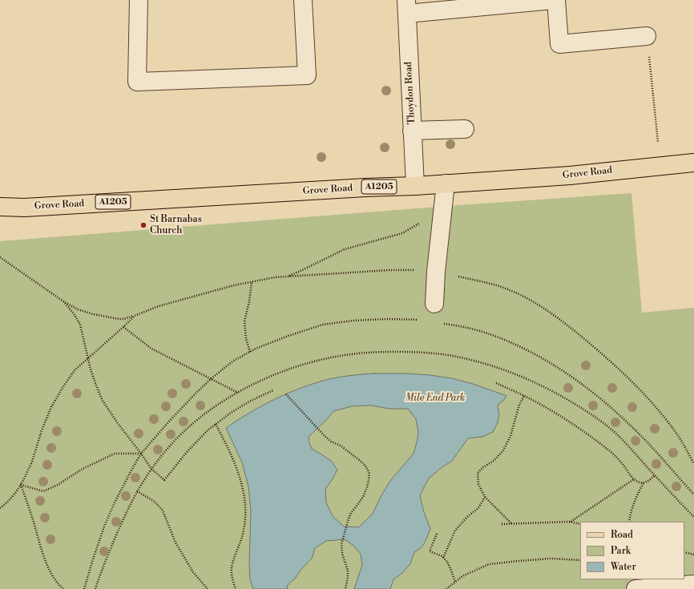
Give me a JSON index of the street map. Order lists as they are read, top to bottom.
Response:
{
  "streets": {
    "main road": ["Grove Road", "A1205"],
    "street": ["Thoydon Road"]
  },
  "crossings": [
    ["Thoydon Road", "Grove Road"]
  ],
  "parks": ["Mile End Park"],
  "places": ["St Barnabas Church"],
  "legend": ["Road", "Park", "Water"]
}
